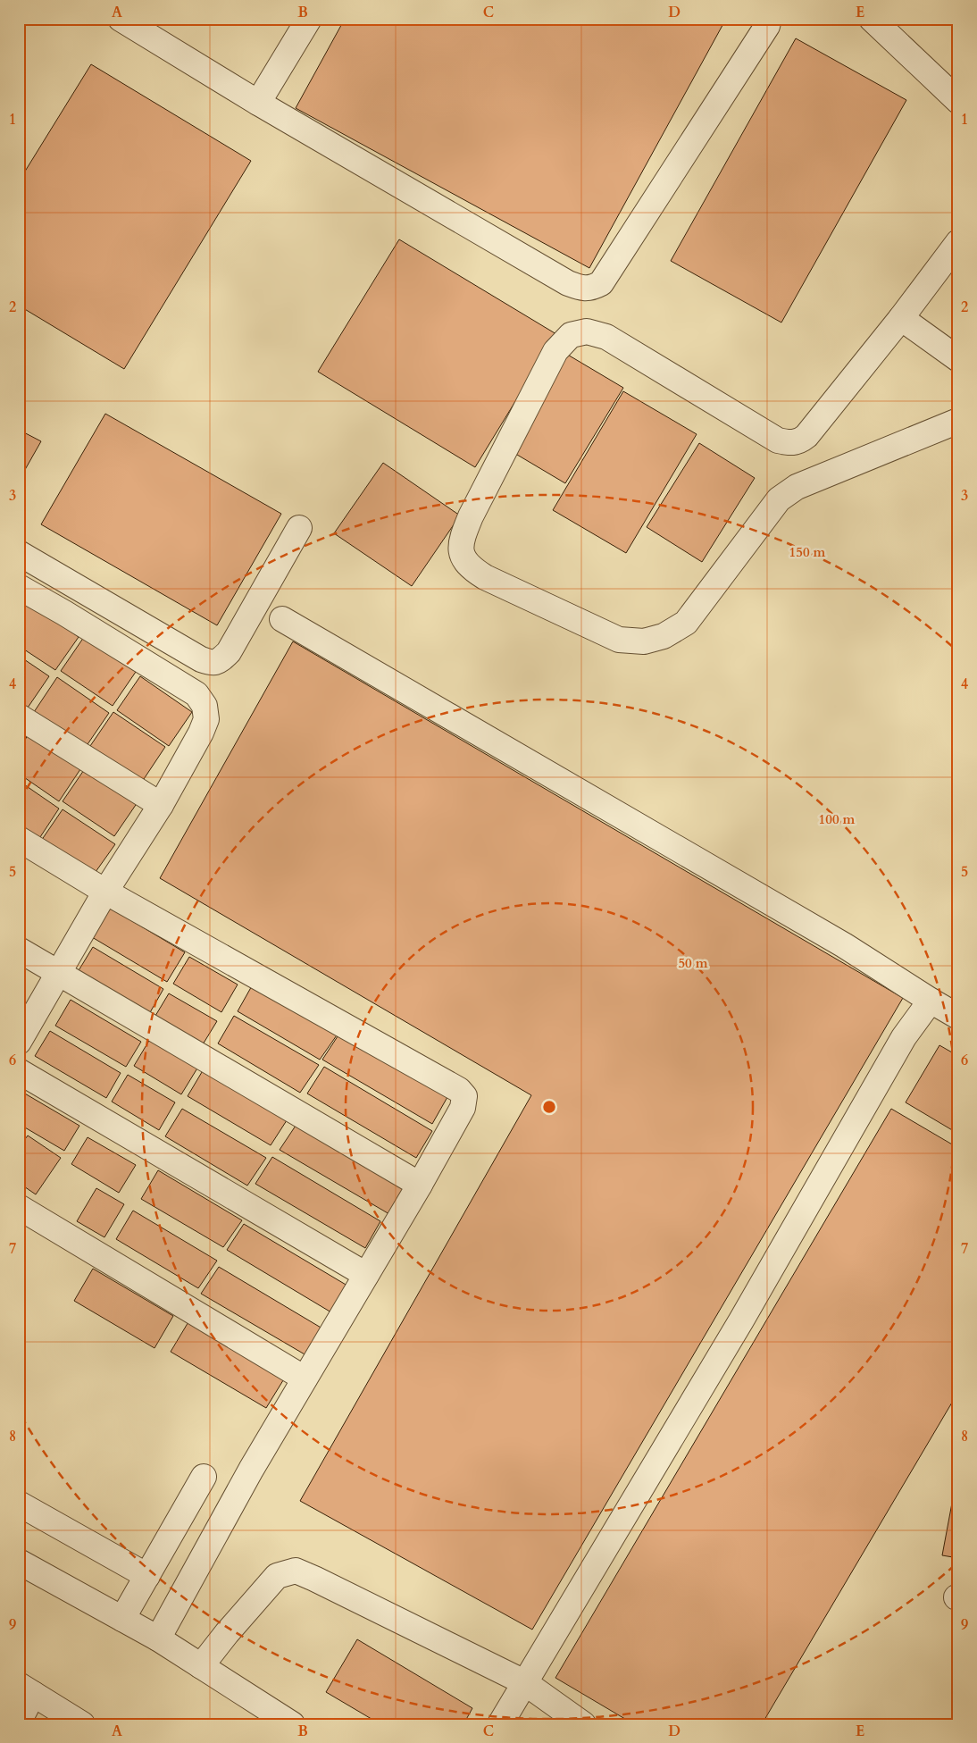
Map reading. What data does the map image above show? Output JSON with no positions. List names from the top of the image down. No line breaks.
{"grid":{"columns":["A","B","C","D","E"],"rows":["1","2","3","4","5","6","7","8","9"]},"rings":["150 m","100 m","50 m"]}
